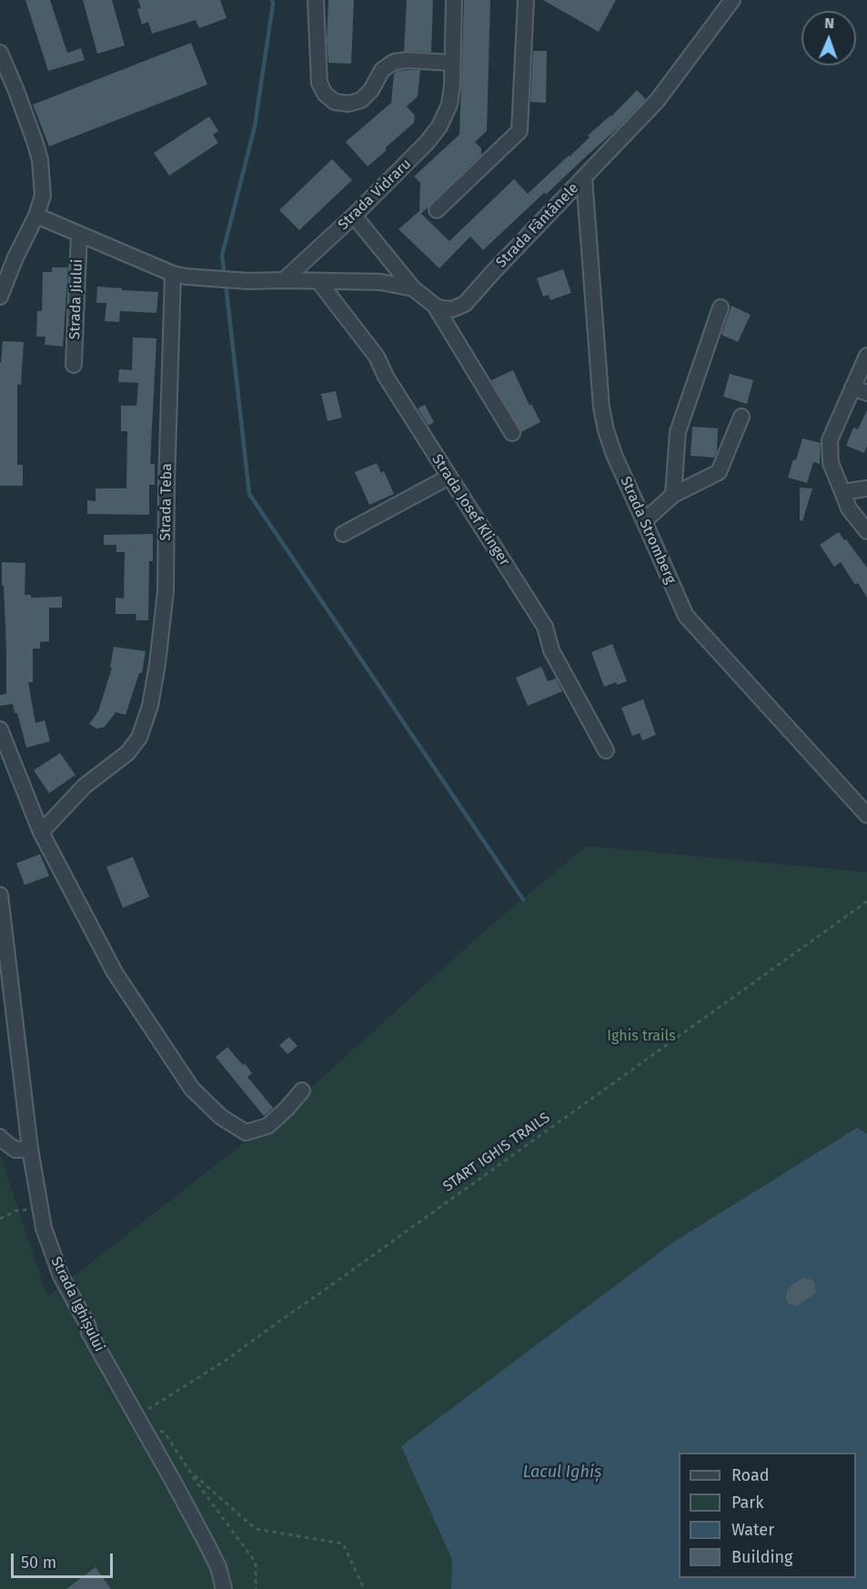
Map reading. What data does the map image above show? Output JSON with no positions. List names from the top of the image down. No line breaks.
{"streets":{"street":["Strada Vidraru","Strada Fântânele","Strada Jiului","Strada Teba","Strada Josef Klinger","Strada Stromberg","Strada Ighișului"],"path":["START IGHIS TRAILS"]},"crossings":[["Strada Fântânele","Strada Stromberg"],["START IGHIS TRAILS","Strada Ighișului"]],"water":["Lacul Ighiș"],"parks":["Ighis trails"],"legend":["Road","Park","Water","Building"],"scale_bar":"50 m","north":"top"}
